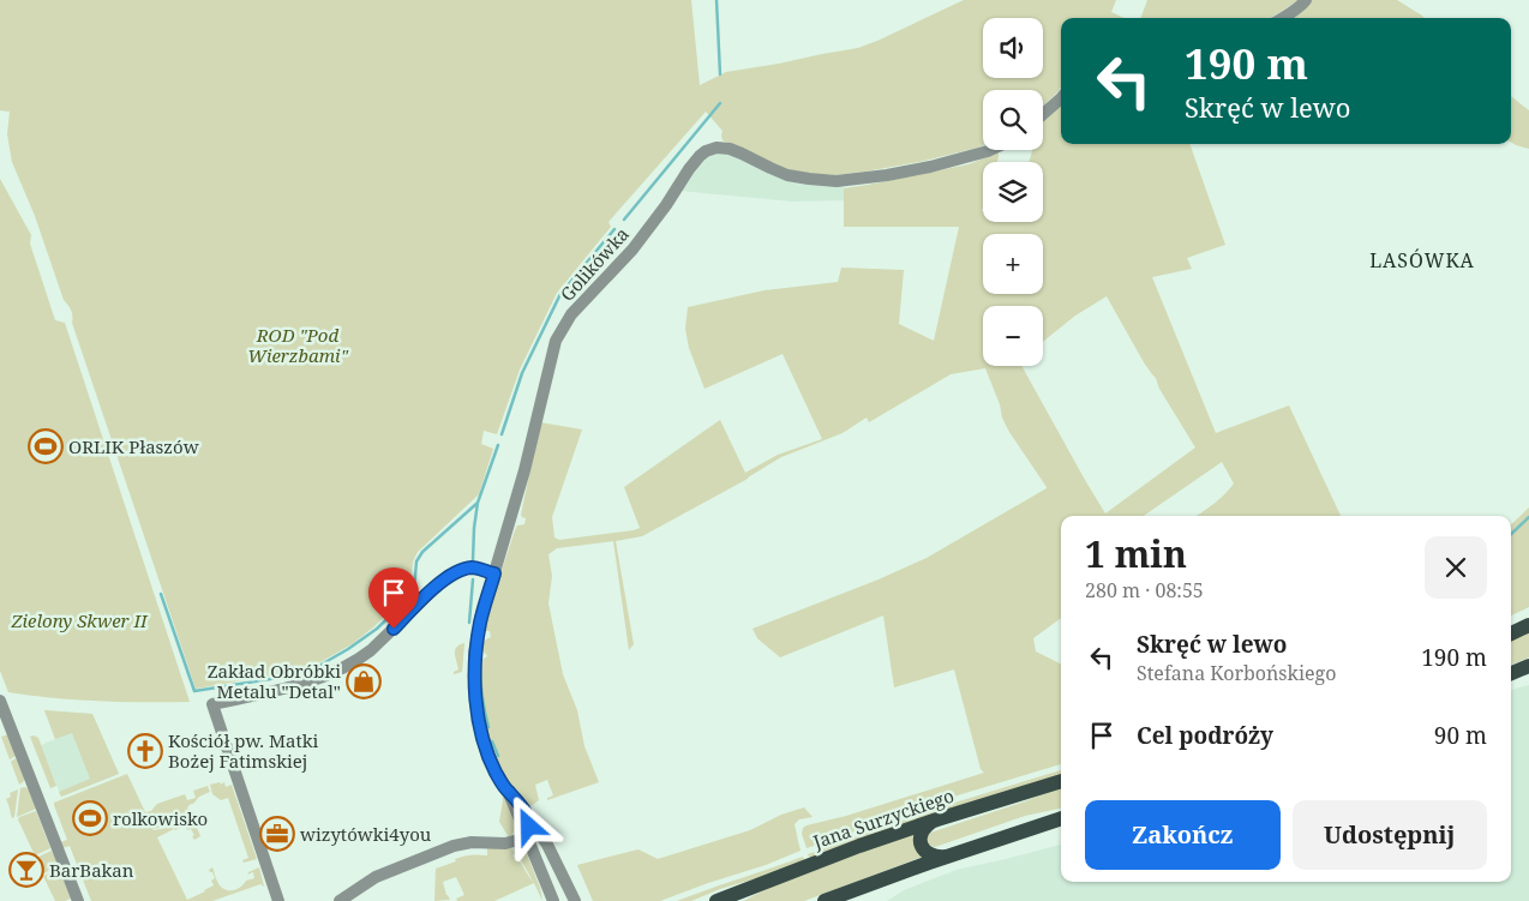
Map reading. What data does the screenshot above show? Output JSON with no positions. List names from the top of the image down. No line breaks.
{"streets":{"main road":["Jana Surzyckiego"],"street":["Golikówka"]},"districts":["LASÓWKA"],"parks":["ROD \"Pod Wierzbami\"","Zielony Skwer II"],"places":{"sports":["ORLIK Płaszów","rolkowisko"],"shop":["Zakład Obróbki Metalu \"Detal\""],"church":["Kościół pw. Matki Bożej Fatimskiej"],"office":["wizytówki4you"],"bar":["BarBakan"]},"page":{"map_buttons":["+","−"],"turn":["190 m","Skręć w lewo"],"heading":["1 min","280 m · 08:55"],"list":[{"name":"Skręć w lewo","note":"Stefana Korbońskiego","value":"190 m"},{"name":"Cel podróży","value":"90 m"}],"buttons":["Zakończ","Udostępnij"]}}
